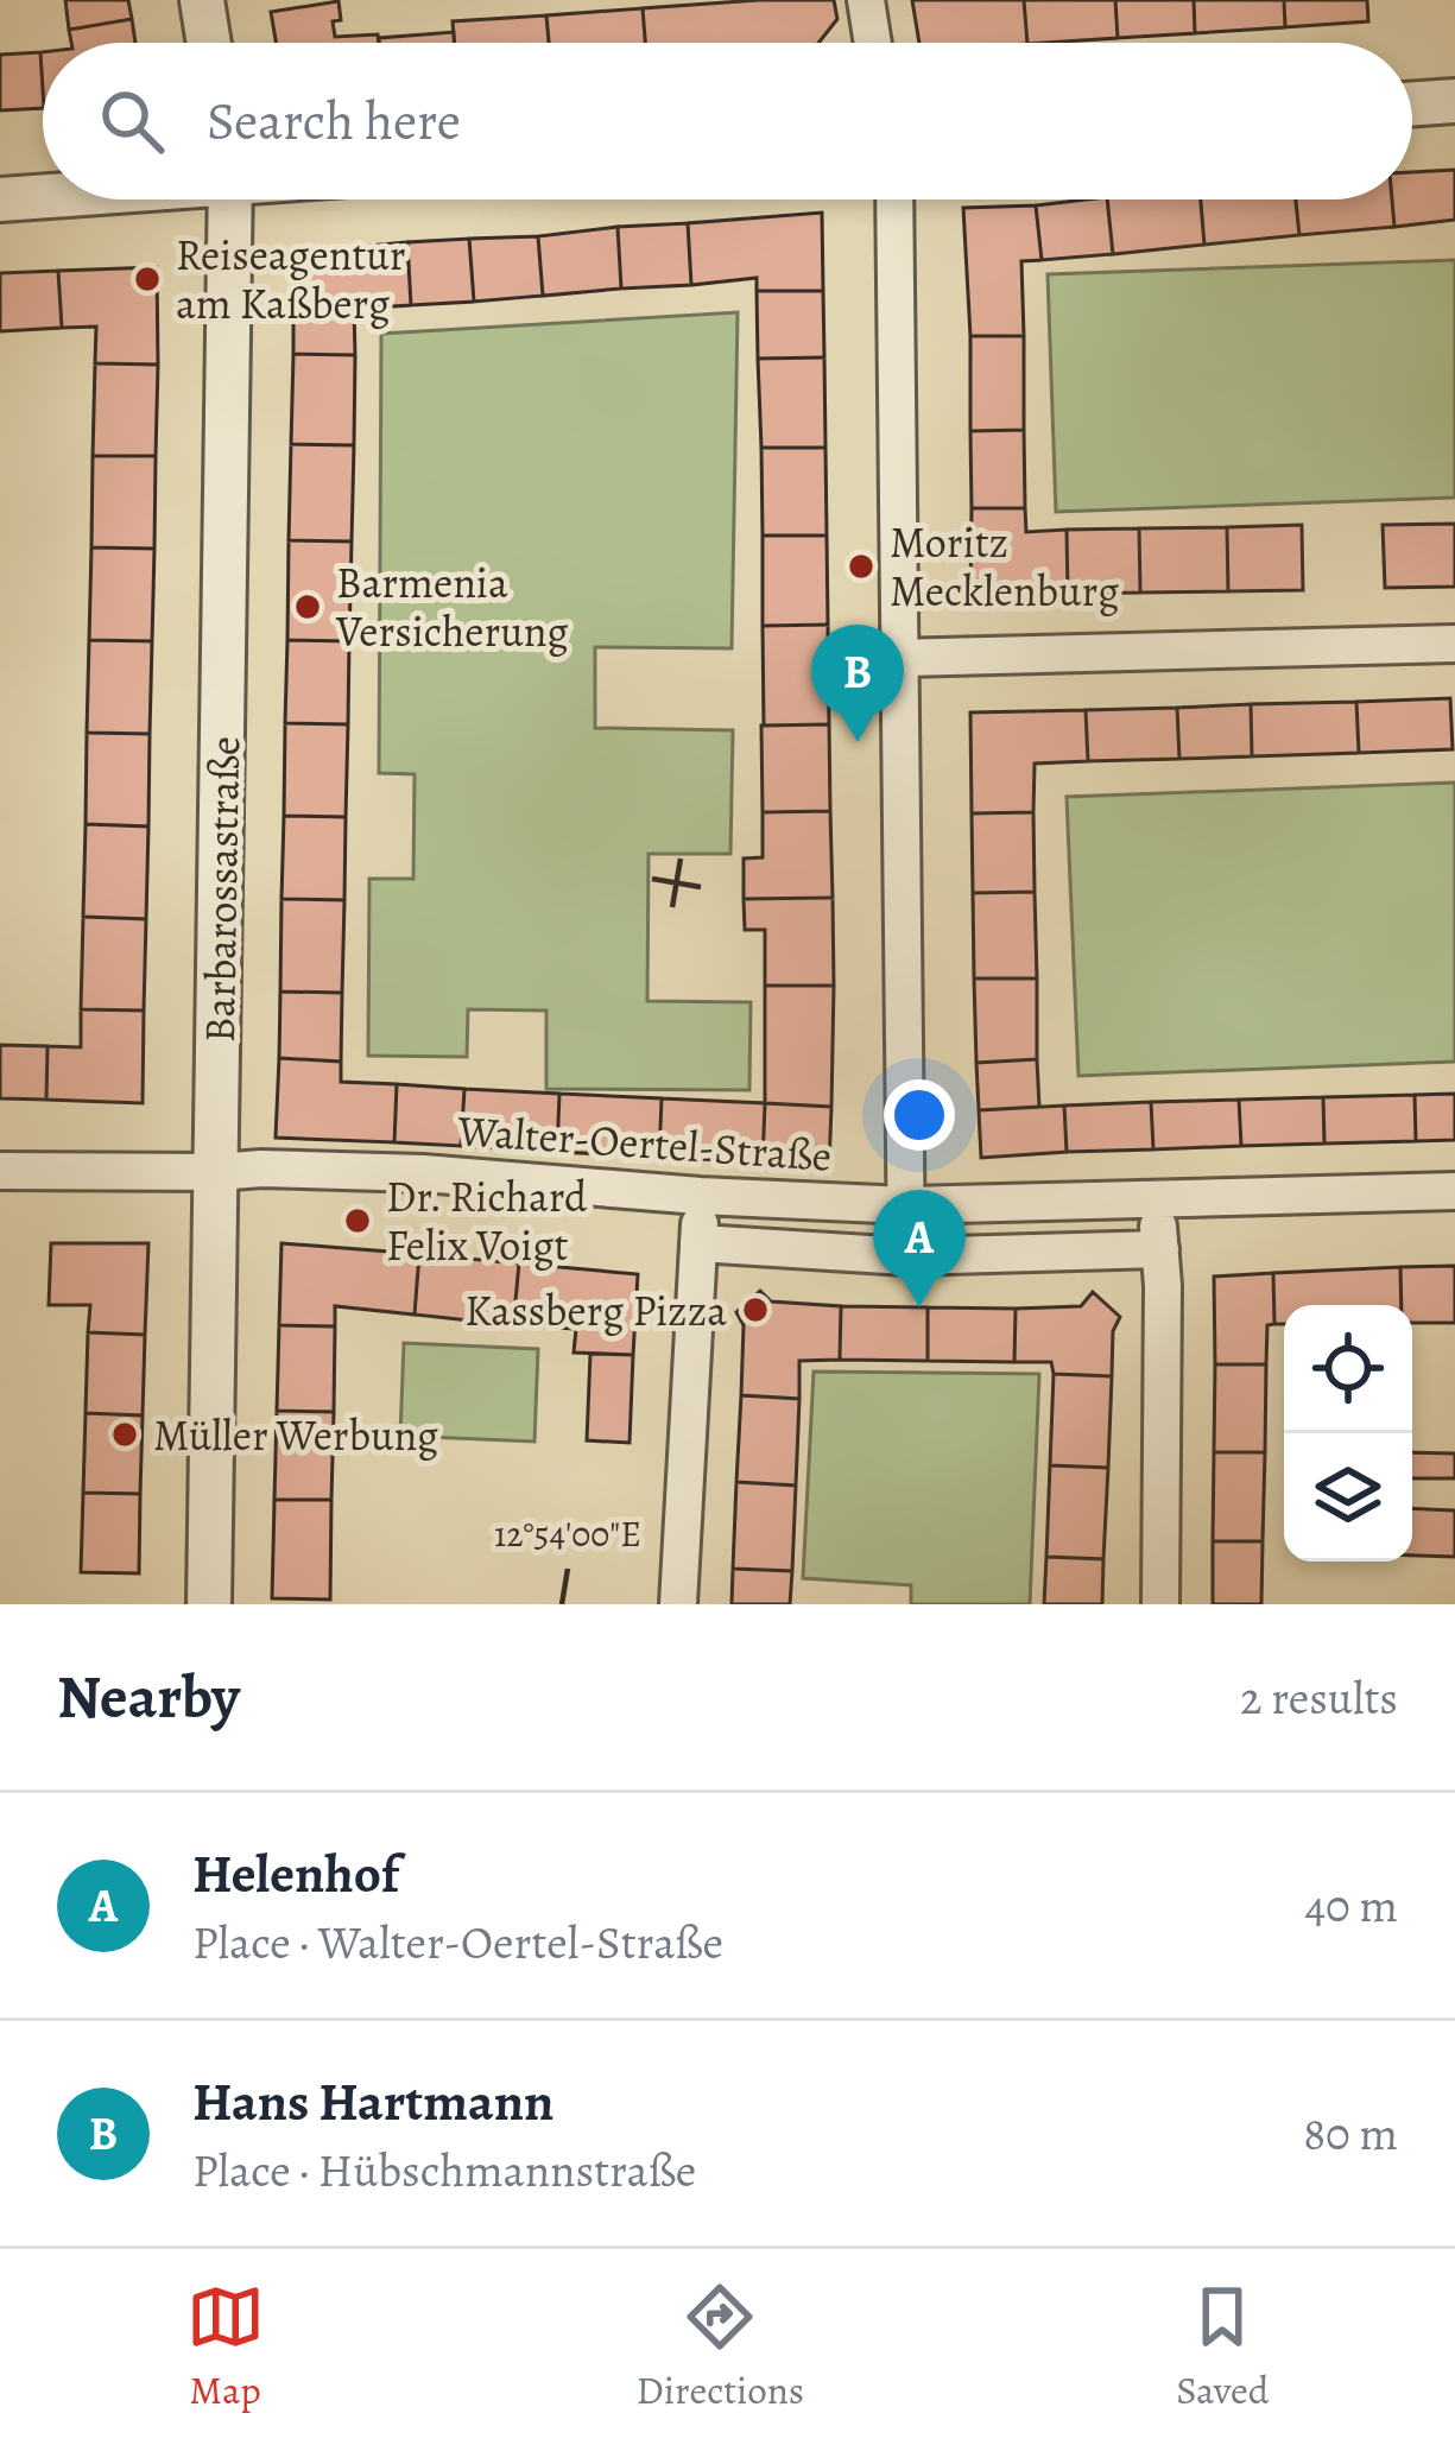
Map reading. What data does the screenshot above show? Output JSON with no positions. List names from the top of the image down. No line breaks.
{"streets":{"street":["Barbarossastraße","Walter-Oertel-Straße"]},"crossings":[["Barbarossastraße","Walter-Oertel-Straße"]],"places":["Reiseagentur am Kaßberg","Moritz Mecklenburg","Barmenia Versicherung","Dr. Richard Felix Voigt","Kassberg Pizza","Müller Werbung"],"page":{"search":"Search here","pins":["B","A"],"heading":["Nearby","2 results"],"list":[{"mark":"A","name":"Helenhof","note":"Place · Walter-Oertel-Straße","value":"40 m"},{"mark":"B","name":"Hans Hartmann","note":"Place · Hübschmannstraße","value":"80 m"}],"nav":["Map","Directions","Saved"]},"coordinates":["12°54'00\"E"]}
